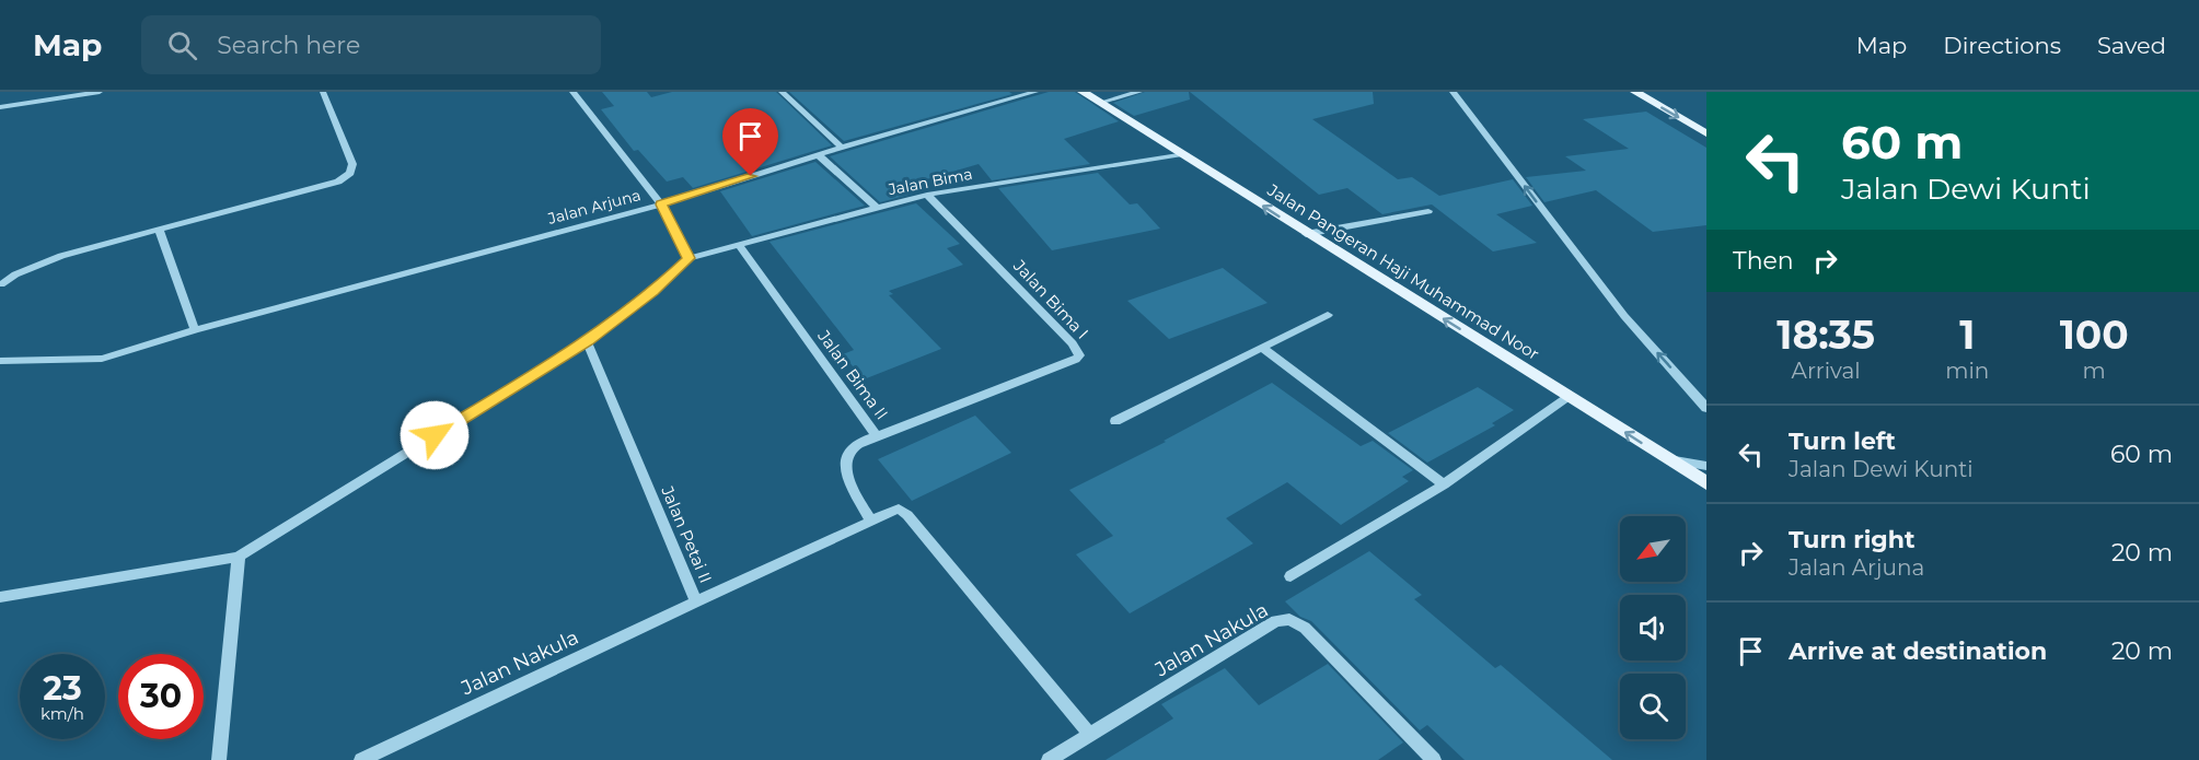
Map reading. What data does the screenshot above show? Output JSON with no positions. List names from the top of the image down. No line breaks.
{"streets":{"main road":["Jalan Pangeran Haji Muhammad Noor"],"street":["Jalan Bima","Jalan Arjuna","Jalan Bima I","Jalan Bima II","Jalan Petai II","Jalan Nakula"]},"crossings":[["Jalan Bima","Jalan Pangeran Haji Muhammad Noor"],["Jalan Bima","Jalan Bima I"],["Jalan Bima","Jalan Bima II"],["Jalan Bima I","Jalan Bima II"],["Jalan Bima II","Jalan Petai II"],["Jalan Petai II","Jalan Nakula"]],"one_way":["Jalan Pangeran Haji Muhammad Noor"],"north":"bottom left","page":{"header":"Map","search":"Search here","nav":["Map","Directions","Saved"],"turn":["60 m","Jalan Dewi Kunti"],"then":"Then","eta":["18:35","Arrival","1","min","100","m"],"list":[{"name":"Turn left","note":"Jalan Dewi Kunti","value":"60 m"},{"name":"Turn right","note":"Jalan Arjuna","value":"20 m"},{"name":"Arrive at destination","value":"20 m"}],"speed":"23 km/h","limit":"30"}}
